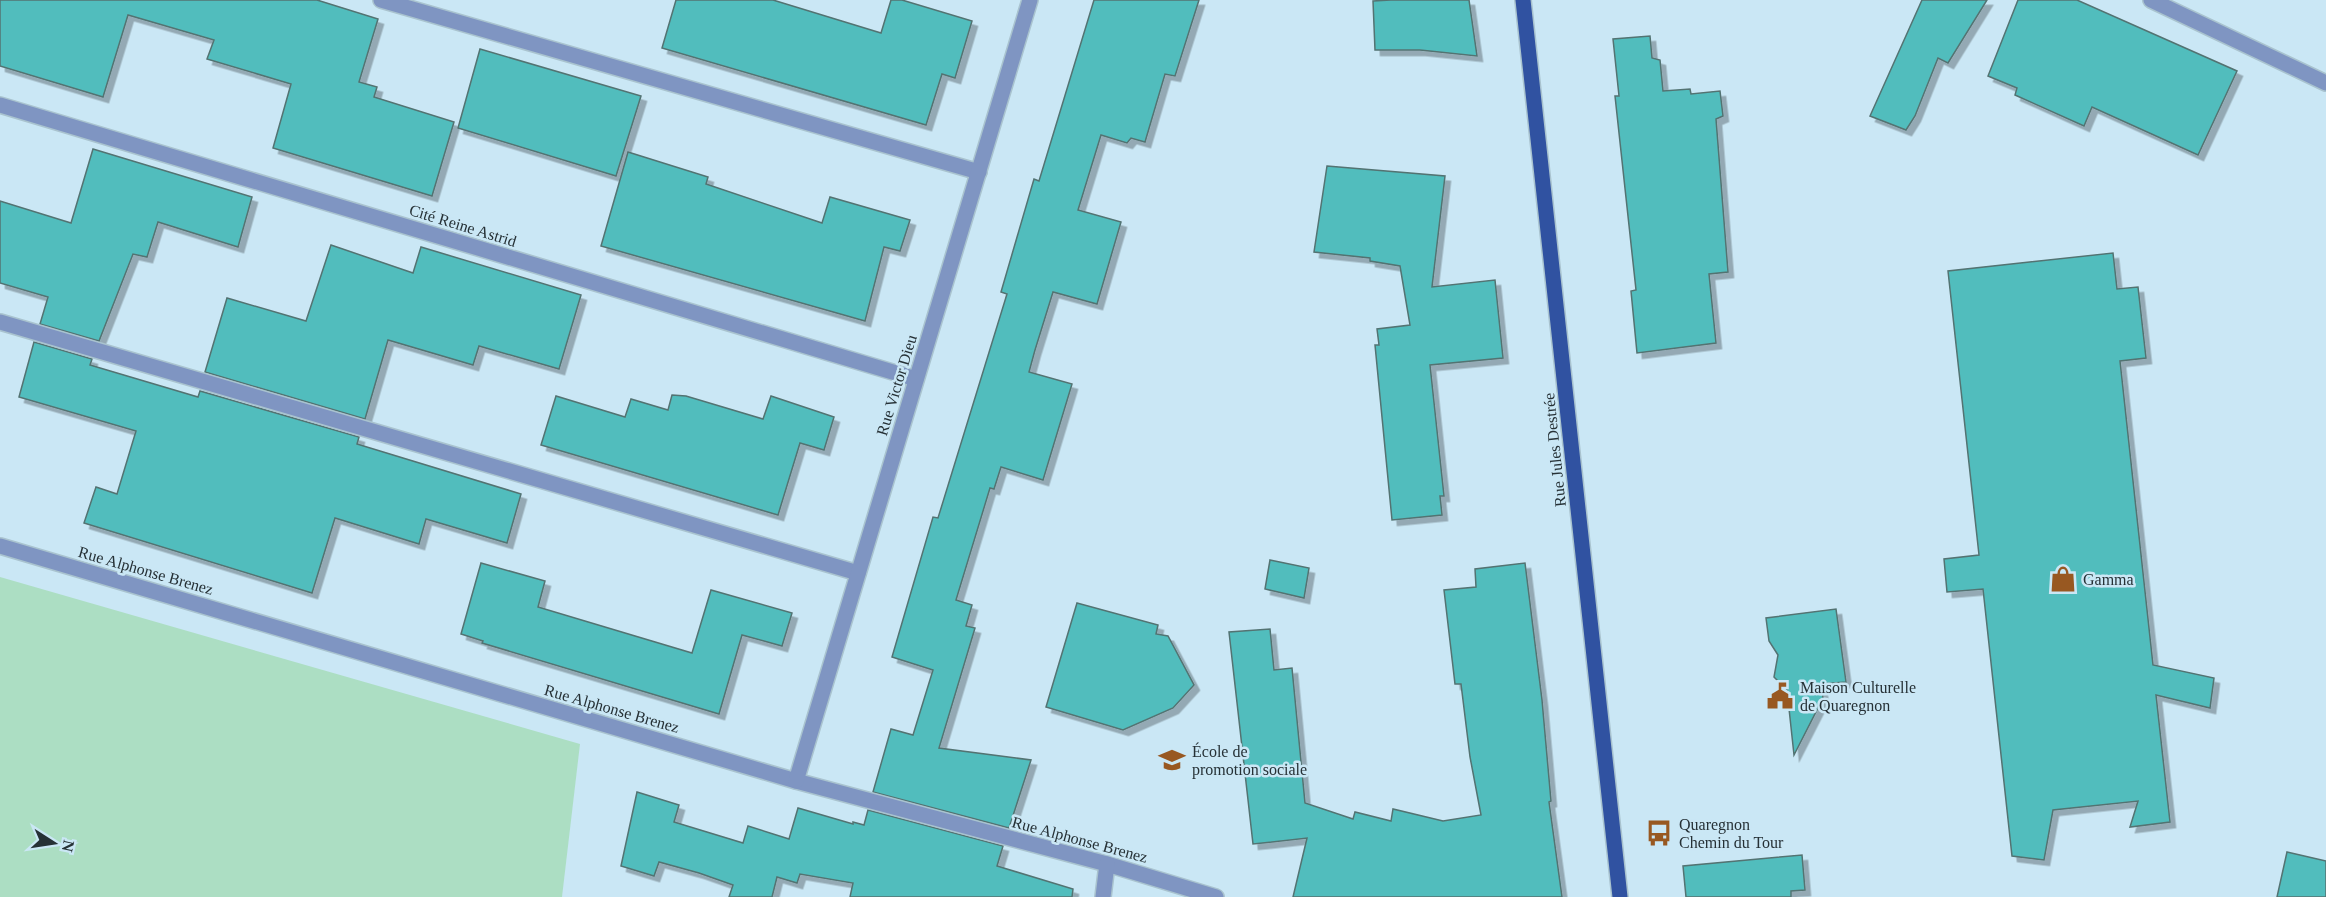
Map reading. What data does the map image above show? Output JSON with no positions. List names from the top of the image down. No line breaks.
{"streets":{"main road":["Rue Jules Destrée"],"street":["Cité Reine Astrid","Rue Victor Dieu","Rue Alphonse Brenez"]},"crossings":[["Cité Reine Astrid","Rue Victor Dieu"],["Rue Victor Dieu","Rue Alphonse Brenez"]],"places":{"shop":["Gamma"],"public building":["Maison Culturelle de Quaregnon"],"school or university":["École de promotion sociale"],"bus stop":["Quaregnon Chemin du Tour"]},"north":"right"}
